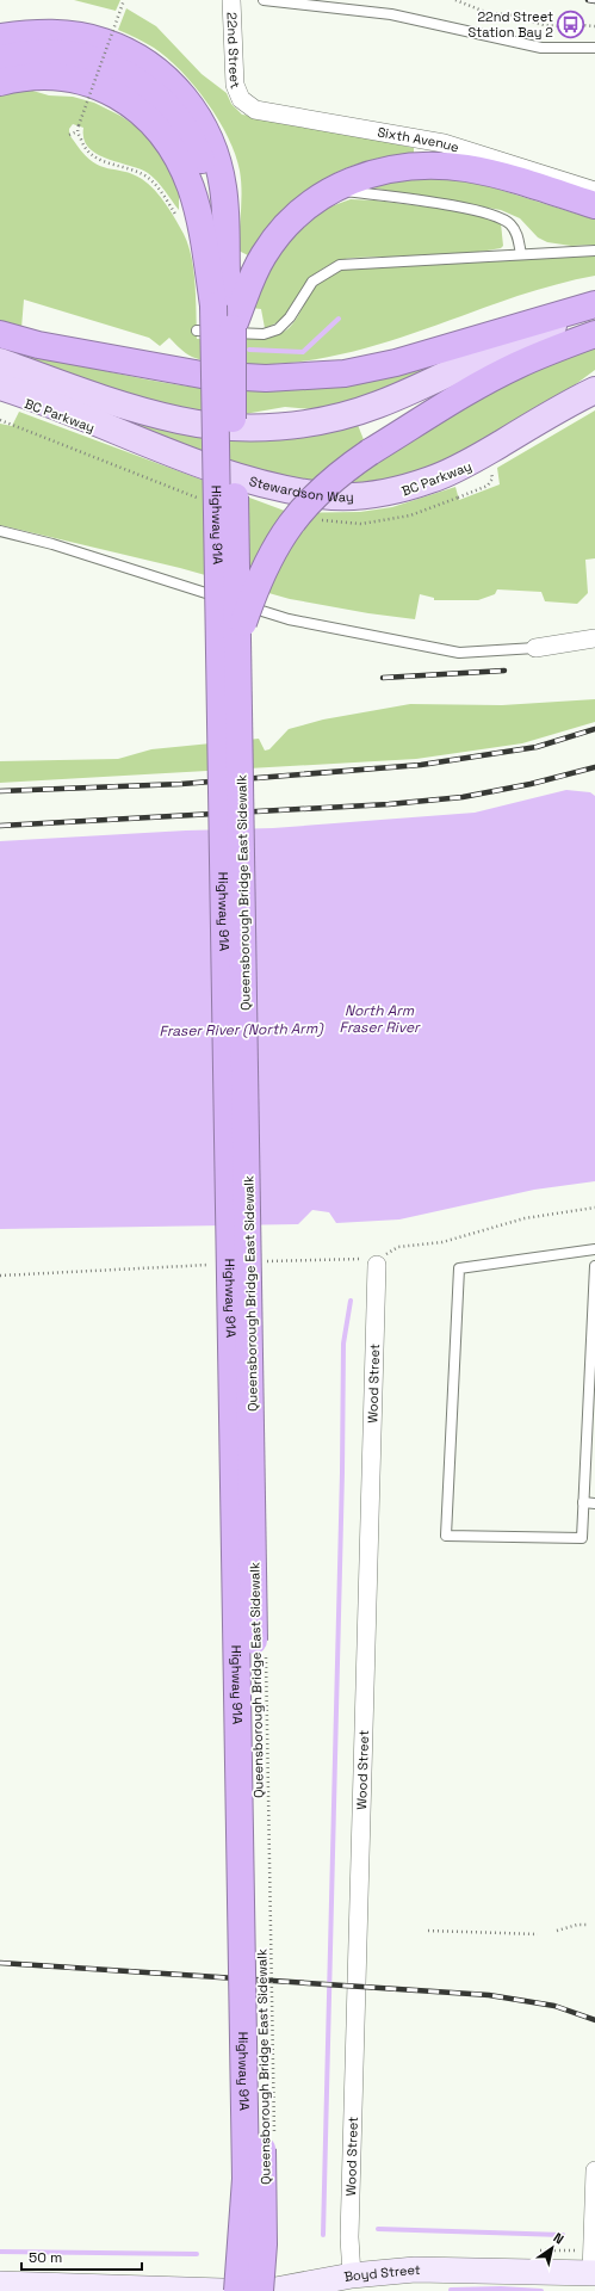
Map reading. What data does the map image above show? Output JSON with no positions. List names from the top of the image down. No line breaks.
{"streets":{"highway":["Highway 91A"],"main road":["Stewardson Way","Boyd Street"],"street":["22nd Street","Sixth Avenue","Wood Street"],"path":["BC Parkway","Queensborough Bridge East Sidewalk"]},"crossings":[["22nd Street","Sixth Avenue"],["Wood Street","Boyd Street"]],"water":["North Arm Fraser River","Fraser River (North Arm)"],"places":{"bus stop":["22nd Street Station Bay 2"]},"scale_bar":"50 m","north":"top right"}
